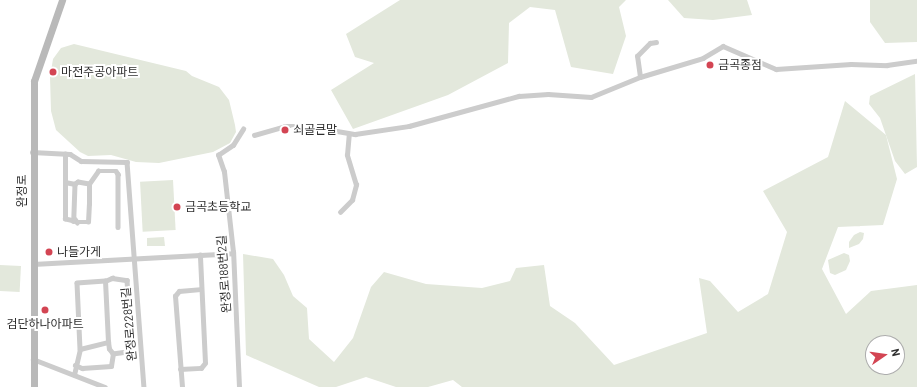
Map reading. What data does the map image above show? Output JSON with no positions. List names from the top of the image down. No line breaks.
{"streets":{"main road":["완정로"],"street":["완정로188번2길","완정로228번길"]},"places":["금곡종점","마전주공아파트","쇠골큰말","금곡초등학교","나들가게","검단하나아파트"],"north":"right"}
